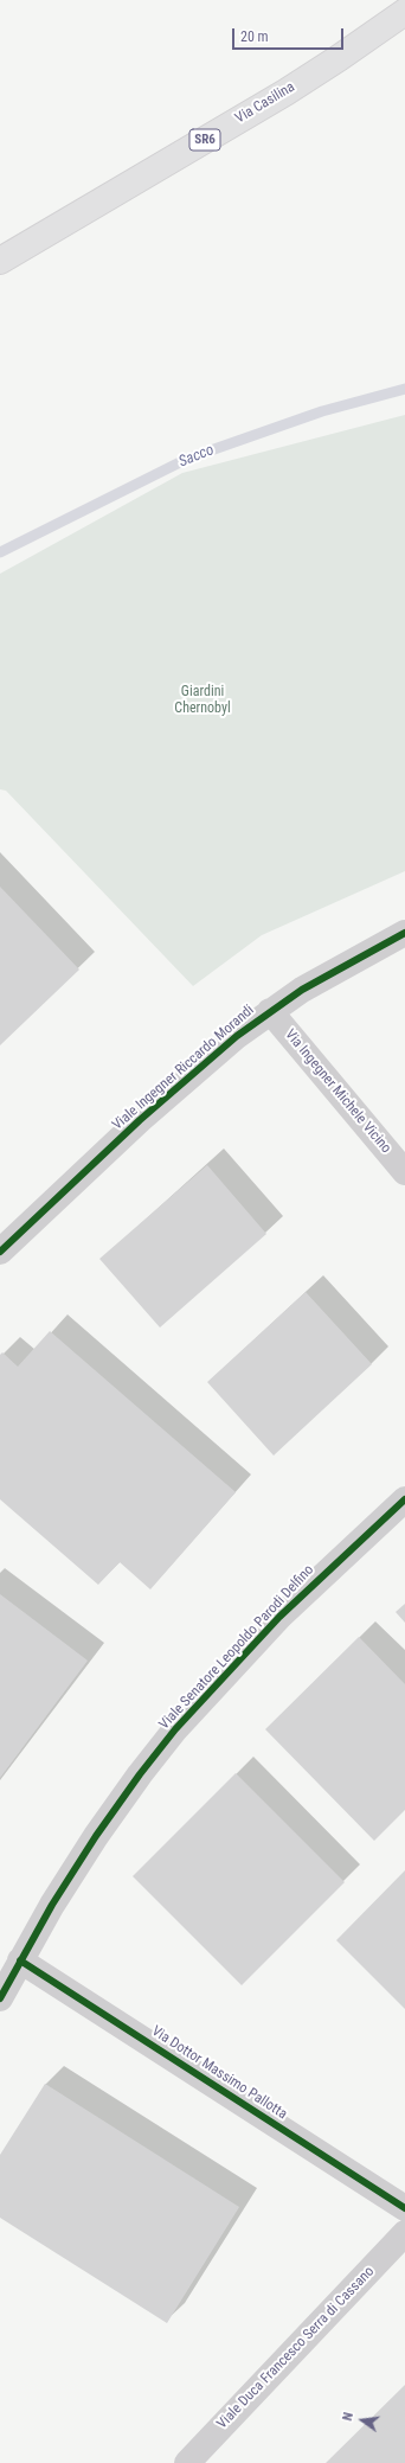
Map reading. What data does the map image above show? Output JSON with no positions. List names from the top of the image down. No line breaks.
{"streets":{"main road":["Via Casilina","SR6"],"street":["Viale Ingegner Riccardo Morandi","Via Ingegner Michele Vicino","Viale Senatore Leopoldo Parodi Delfino","Via Dottor Massimo Pallotta","Viale Duca Francesco Serra di Cassano"]},"crossings":[["Viale Ingegner Riccardo Morandi","Via Ingegner Michele Vicino"],["Viale Senatore Leopoldo Parodi Delfino","Via Dottor Massimo Pallotta"]],"water":["Sacco"],"parks":["Giardini Chernobyl"],"scale_bar":"20 m","north":"left"}
